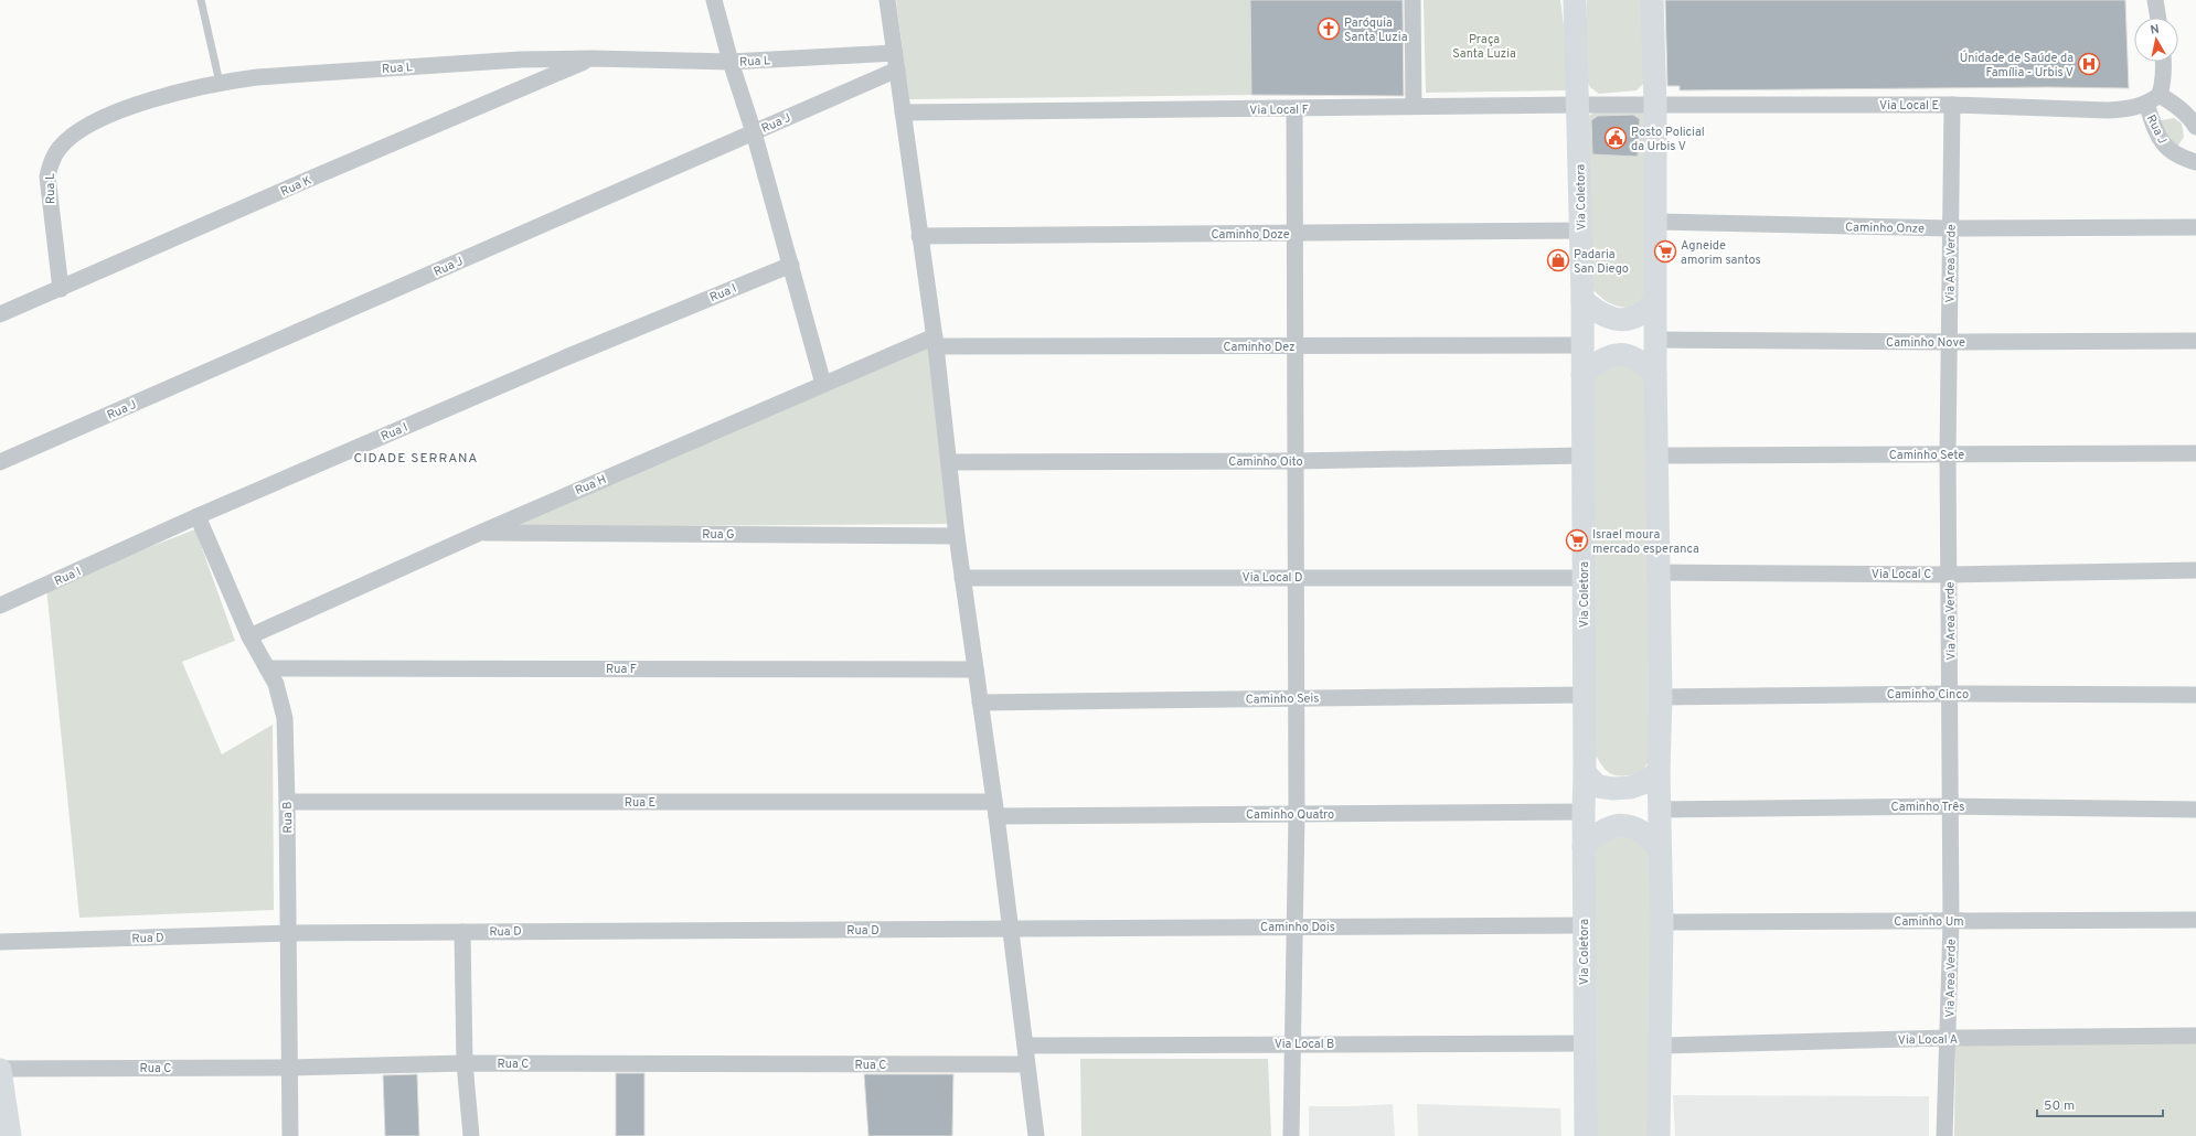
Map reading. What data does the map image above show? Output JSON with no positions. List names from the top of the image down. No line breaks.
{"streets":{"street":["Rua L","Via Local E","Via Local F","Rua J","Rua K","Via Coletora","Caminho Onze","Caminho Doze","Via Area Verde","Rua I","Caminho Nove","Caminho Dez","Caminho Sete","Caminho Oito","Rua H","Rua G","Via Local C","Via Local D","Rua F","Caminho Cinco","Caminho Seis","Rua E","Caminho Três","Caminho Quatro","Rua B","Caminho Um","Caminho Dois","Rua D","Via Local A","Via Local B","Rua C"]},"crossings":[["Rua L","Rua K"],["Via Local E","Via Local F"],["Via Local E","Rua J"],["Via Local E","Via Area Verde"],["Via Local F","Via Coletora"],["Via Coletora","Caminho Doze"],["Via Coletora","Caminho Dez"],["Via Coletora","Caminho Oito"],["Via Coletora","Via Local D"],["Via Coletora","Caminho Seis"],["Via Coletora","Caminho Quatro"],["Via Coletora","Caminho Dois"],["Via Coletora","Via Local B"],["Caminho Onze","Via Area Verde"],["Via Area Verde","Caminho Nove"],["Via Area Verde","Caminho Sete"],["Via Area Verde","Via Local C"],["Via Area Verde","Caminho Cinco"],["Via Area Verde","Caminho Três"],["Via Area Verde","Caminho Um"],["Via Area Verde","Via Local A"],["Rua I","Rua B"],["Caminho Dez","Rua H"],["Rua H","Rua G"],["Rua H","Rua B"],["Rua F","Rua B"],["Rua E","Caminho Quatro"],["Rua E","Rua B"],["Rua B","Rua D"],["Rua B","Rua C"],["Caminho Dois","Rua D"]],"districts":["CIDADE SERRANA"],"parks":["Praça Santa Luzia"],"places":{"church":["Paróquia Santa Luzia"],"hospital":["Únidade de Saúde da Família - Urbis V"],"public building":["Posto Policial da Urbis V"],"supermarket":["Agneide amorim santos","Israel moura mercado esperanca"],"shop":["Padaria San Diego"]},"scale_bar":"50 m","north":"top"}
